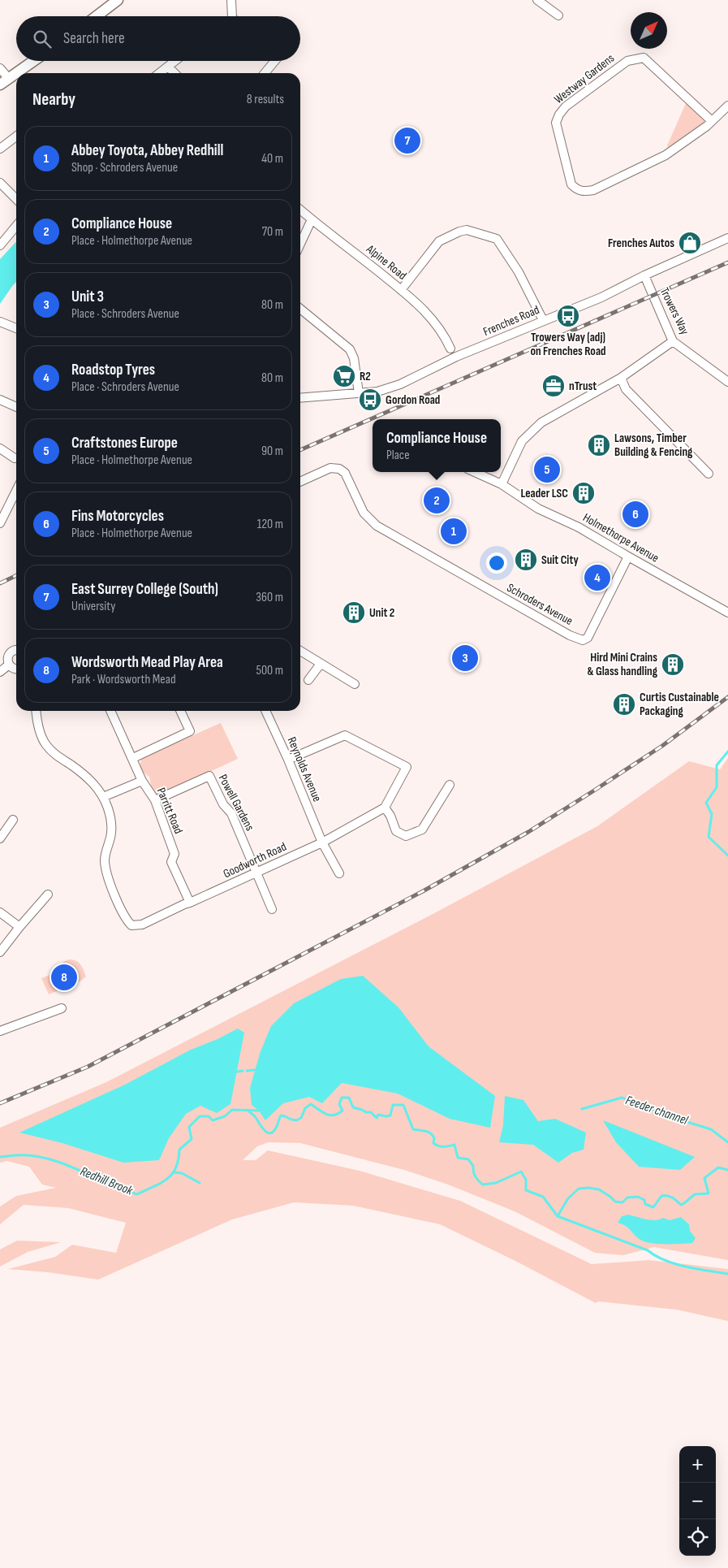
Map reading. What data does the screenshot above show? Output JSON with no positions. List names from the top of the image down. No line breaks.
{"streets":{"street":["Westway Gardens","Alpine Road","Trowers Way","Frenches Road","Holmethorpe Avenue","Schroders Avenue","Reynolds Avenue","Powell Gardens","Parritt Road","Goodworth Road"]},"crossings":[["Trowers Way","Frenches Road"],["Holmethorpe Avenue","Schroders Avenue"],["Reynolds Avenue","Goodworth Road"],["Powell Gardens","Parritt Road"],["Powell Gardens","Goodworth Road"],["Parritt Road","Goodworth Road"]],"water":["Feeder channel","Redhill Brook"],"places":{"shop":["Frenches Autos"],"bus stop":["Trowers Way (adj) on Frenches Road","Gordon Road"],"supermarket":["R2"],"office":["nTrust"],"building":["Lawsons, Timber Building & Fencing","Leader LSC","Suit City","Unit 2","Hird Mini Crains & Glass handling","Curtis Custainable Packaging"]},"north":"top right","page":{"search":"Search here","heading":["Nearby","8 results"],"pins":["7","5","2","6","1","4","3","8"],"list":[{"mark":"1","name":"Abbey Toyota, Abbey Redhill","note":"Shop · Schroders Avenue","value":"40 m"},{"mark":"2","name":"Compliance House","note":"Place · Holmethorpe Avenue","value":"70 m"},{"mark":"3","name":"Unit 3","note":"Place · Schroders Avenue","value":"80 m"},{"mark":"4","name":"Roadstop Tyres","note":"Place · Schroders Avenue","value":"80 m"},{"mark":"5","name":"Craftstones Europe","note":"Place · Holmethorpe Avenue","value":"90 m"},{"mark":"6","name":"Fins Motorcycles","note":"Place · Holmethorpe Avenue","value":"120 m"},{"mark":"7","name":"East Surrey College (South)","note":"University","value":"360 m"},{"mark":"8","name":"Wordsworth Mead Play Area","note":"Park · Wordsworth Mead","value":"500 m"}],"popup":["Compliance House","Place"],"map_buttons":["+","−"]}}
